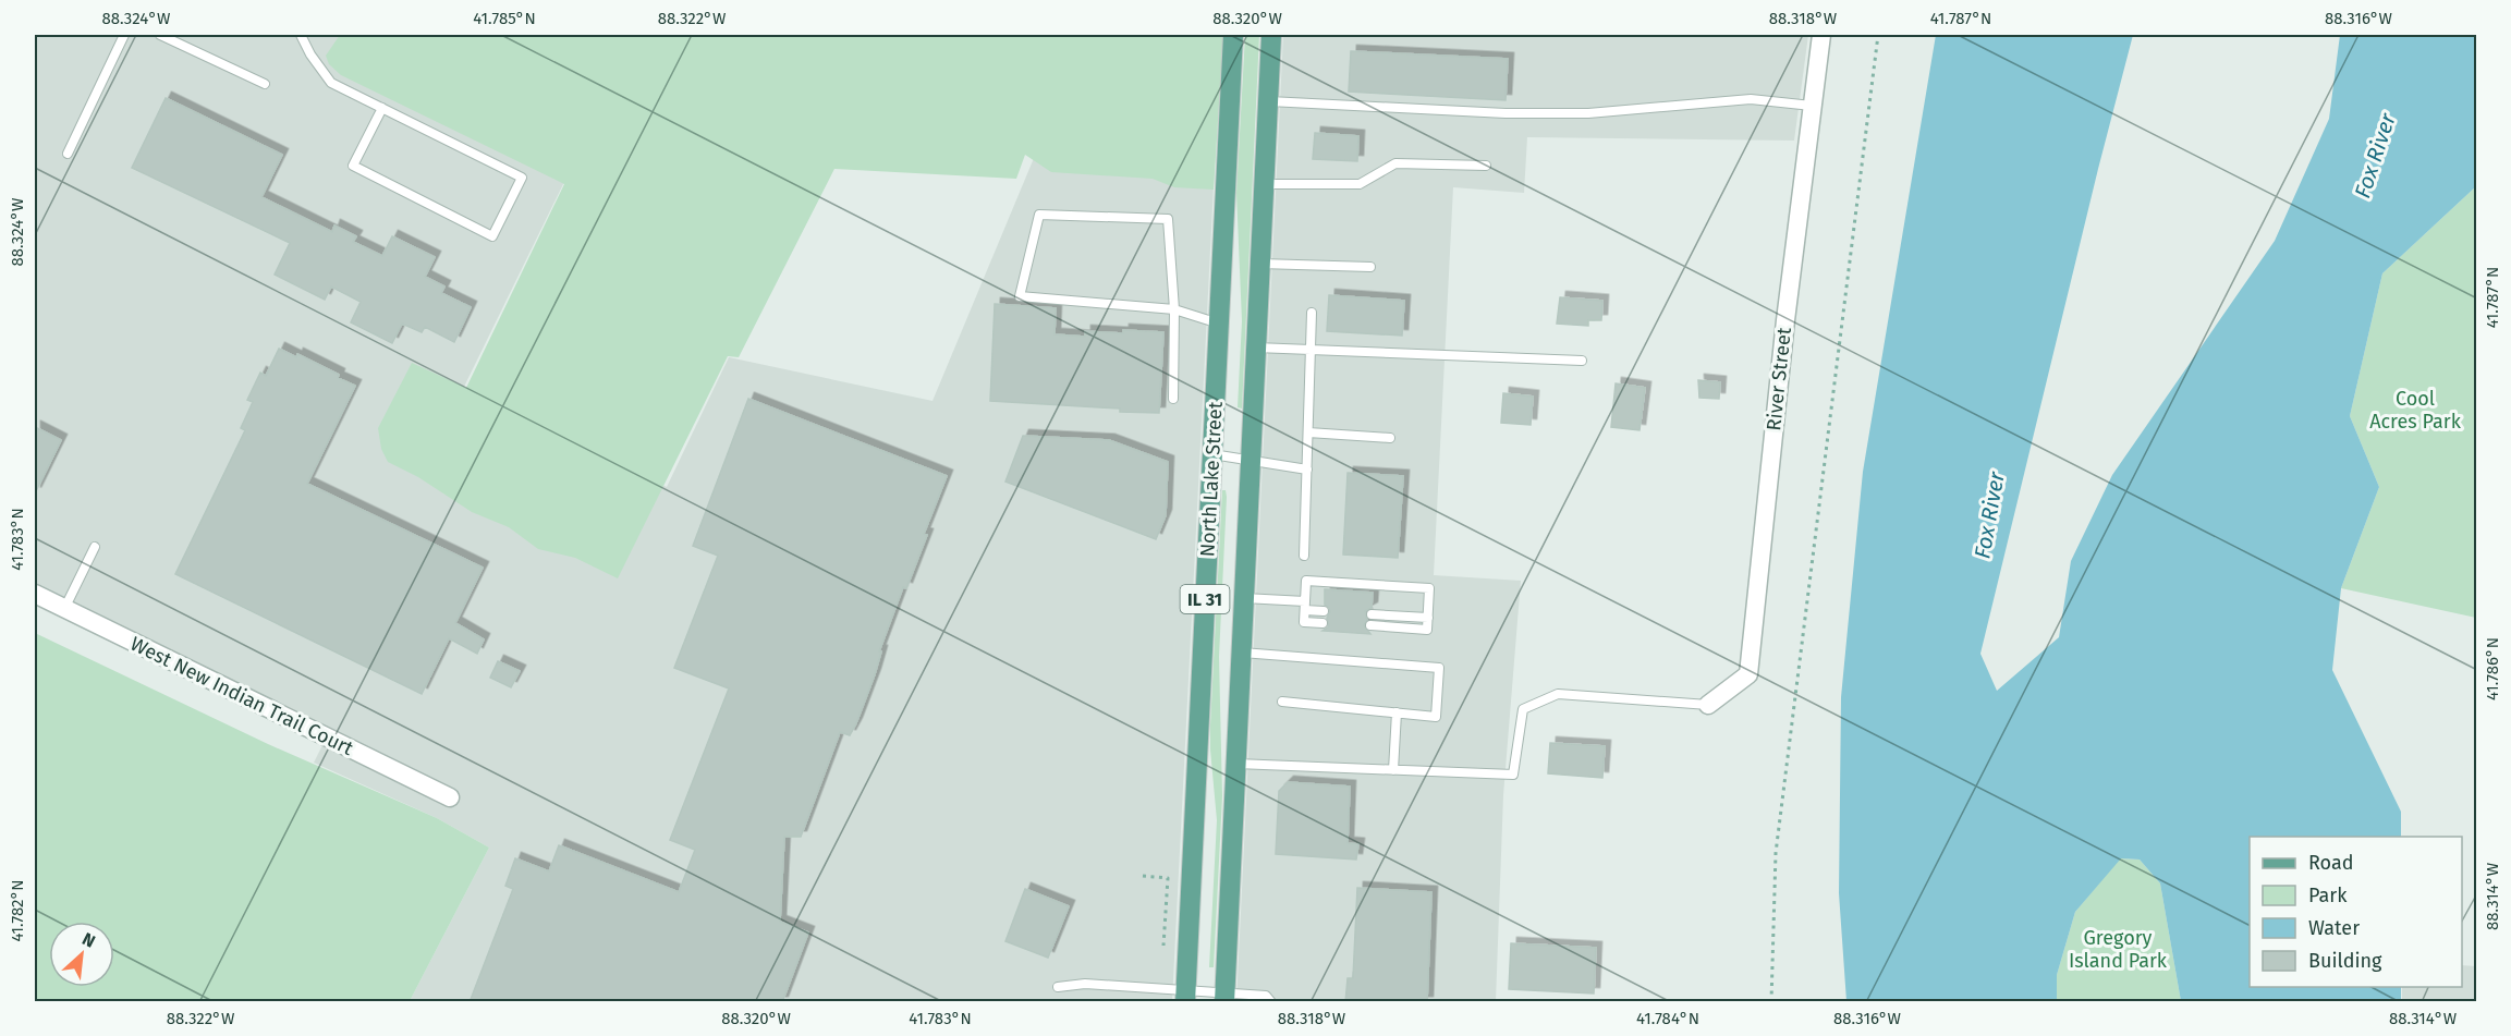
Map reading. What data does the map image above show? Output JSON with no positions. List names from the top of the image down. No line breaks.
{"streets":{"main road":["North Lake Street","IL 31"],"street":["River Street","West New Indian Trail Court"]},"water":["Fox River"],"parks":["Cool Acres Park","Gregory Island Park"],"legend":["Road","Park","Water","Building"],"north":"top right","coordinates":["88.324°W","41.785°N","88.322°W","88.320°W","88.318°W","41.787°N","88.316°W","41.783°N","41.786°N","88.314°W","41.782°N","41.784°N"]}
